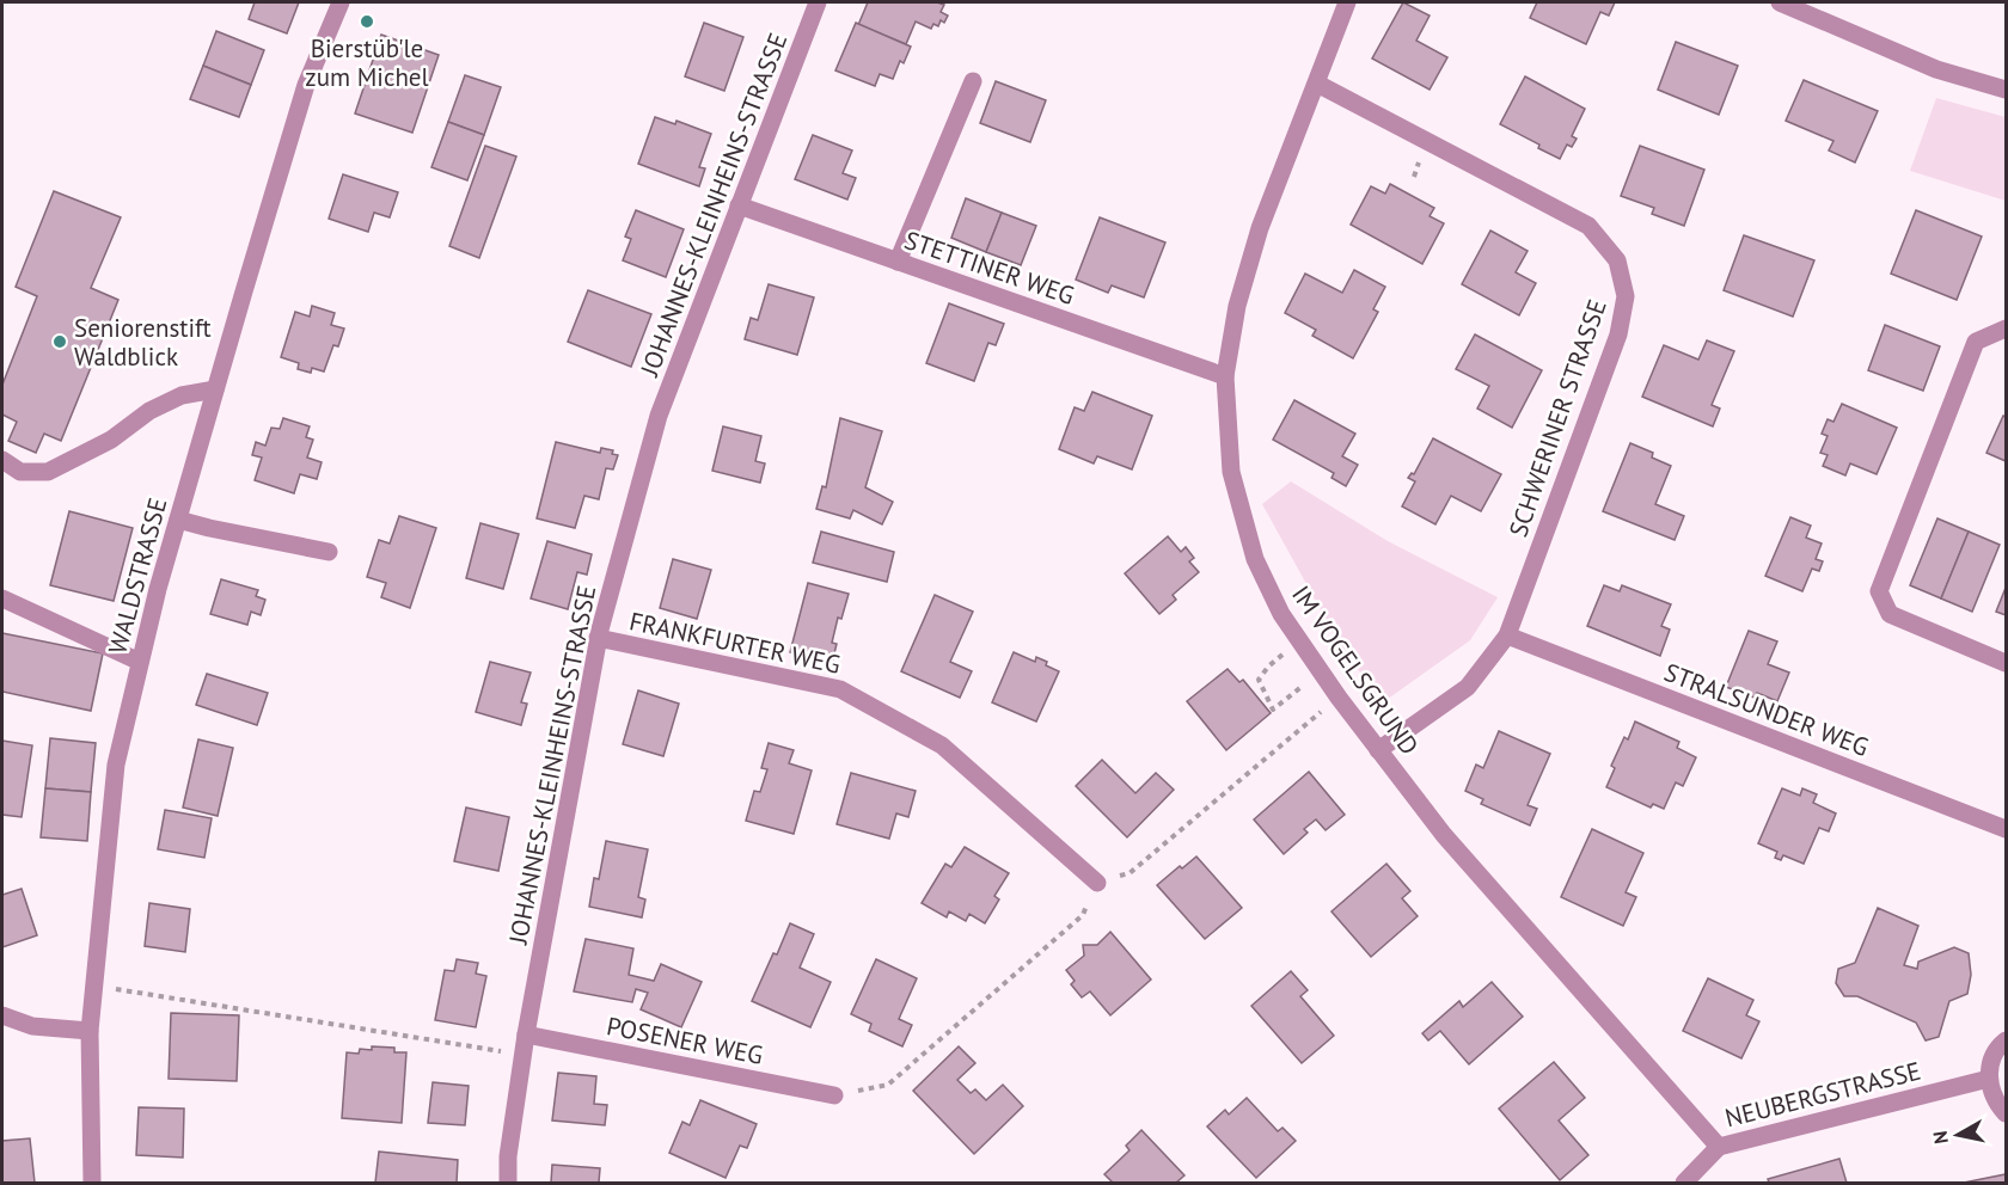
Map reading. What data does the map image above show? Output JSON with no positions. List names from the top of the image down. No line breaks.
{"streets":{"street":["JOHANNES-KLEINHEINS-STRASSE","STETTINER WEG","SCHWERINER STRASSE","WALDSTRASSE","FRANKFURTER WEG","IM VOGELSGRUND","STRALSUNDER WEG","POSENER WEG","NEUBERGSTRASSE"]},"crossings":[["JOHANNES-KLEINHEINS-STRASSE","STETTINER WEG"],["JOHANNES-KLEINHEINS-STRASSE","FRANKFURTER WEG"],["JOHANNES-KLEINHEINS-STRASSE","POSENER WEG"],["STETTINER WEG","IM VOGELSGRUND"],["SCHWERINER STRASSE","IM VOGELSGRUND"],["SCHWERINER STRASSE","STRALSUNDER WEG"],["IM VOGELSGRUND","NEUBERGSTRASSE"]],"places":["Bierstüb'le zum Michel","Seniorenstift Waldblick"],"north":"left"}
